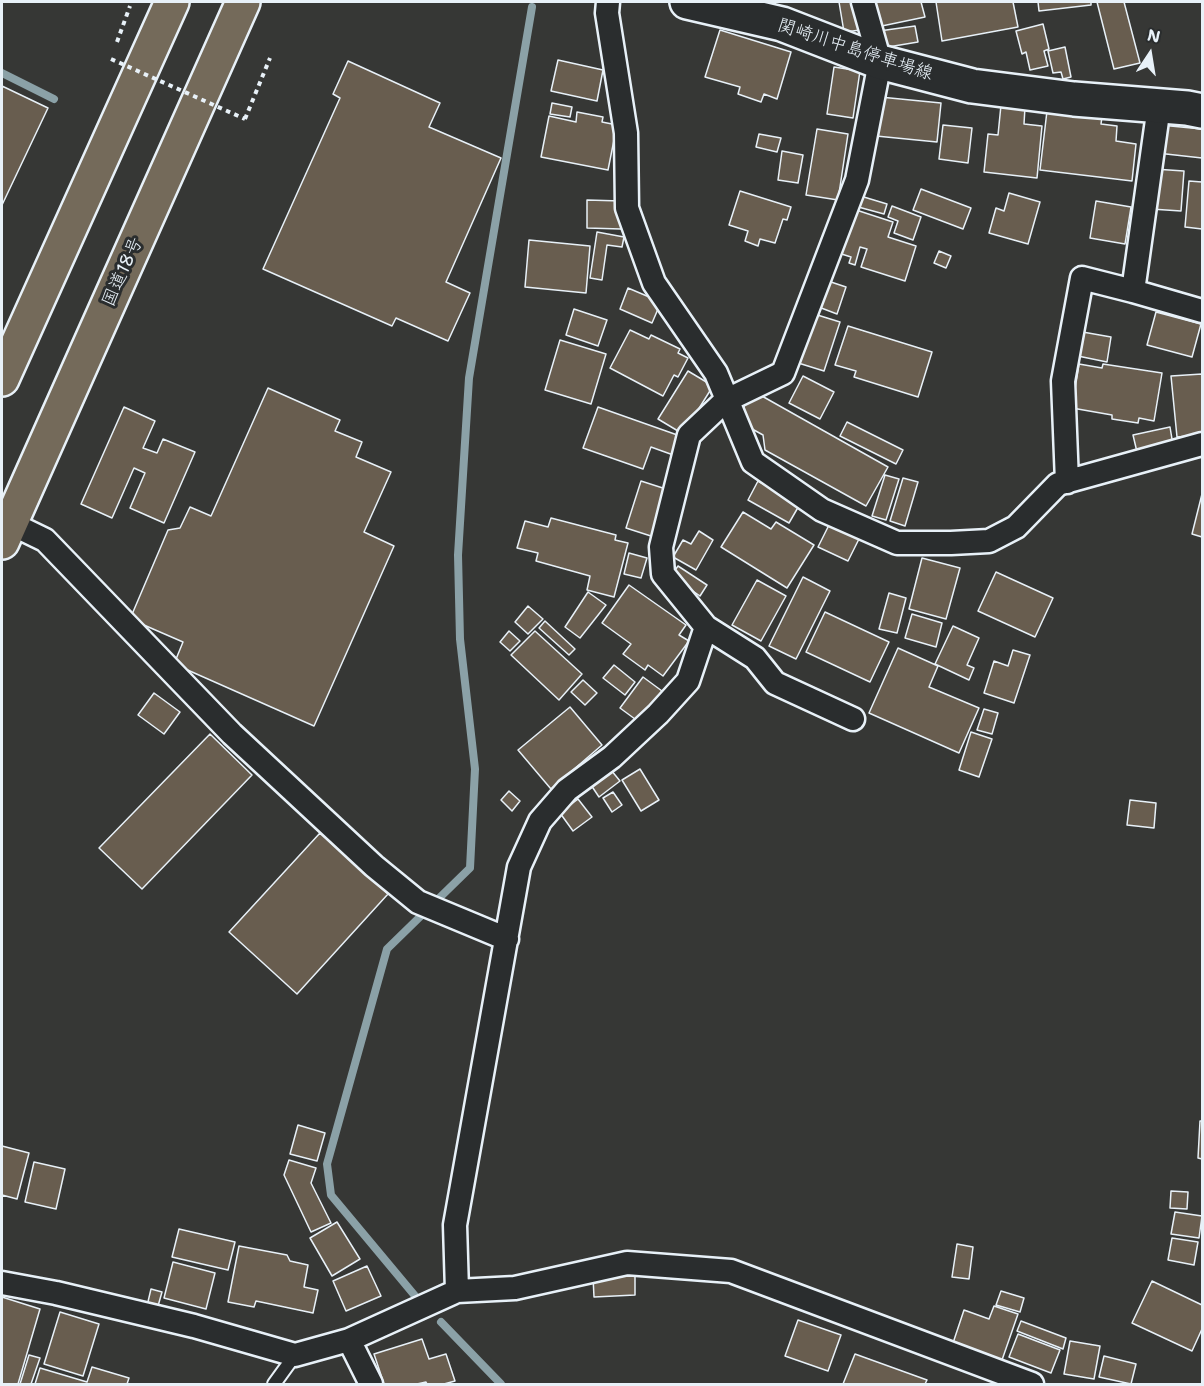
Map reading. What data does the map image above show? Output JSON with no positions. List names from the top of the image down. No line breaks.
{"streets":{"highway":["国道18号"],"main road":["関崎川中島停車場線"]},"north":"top"}
